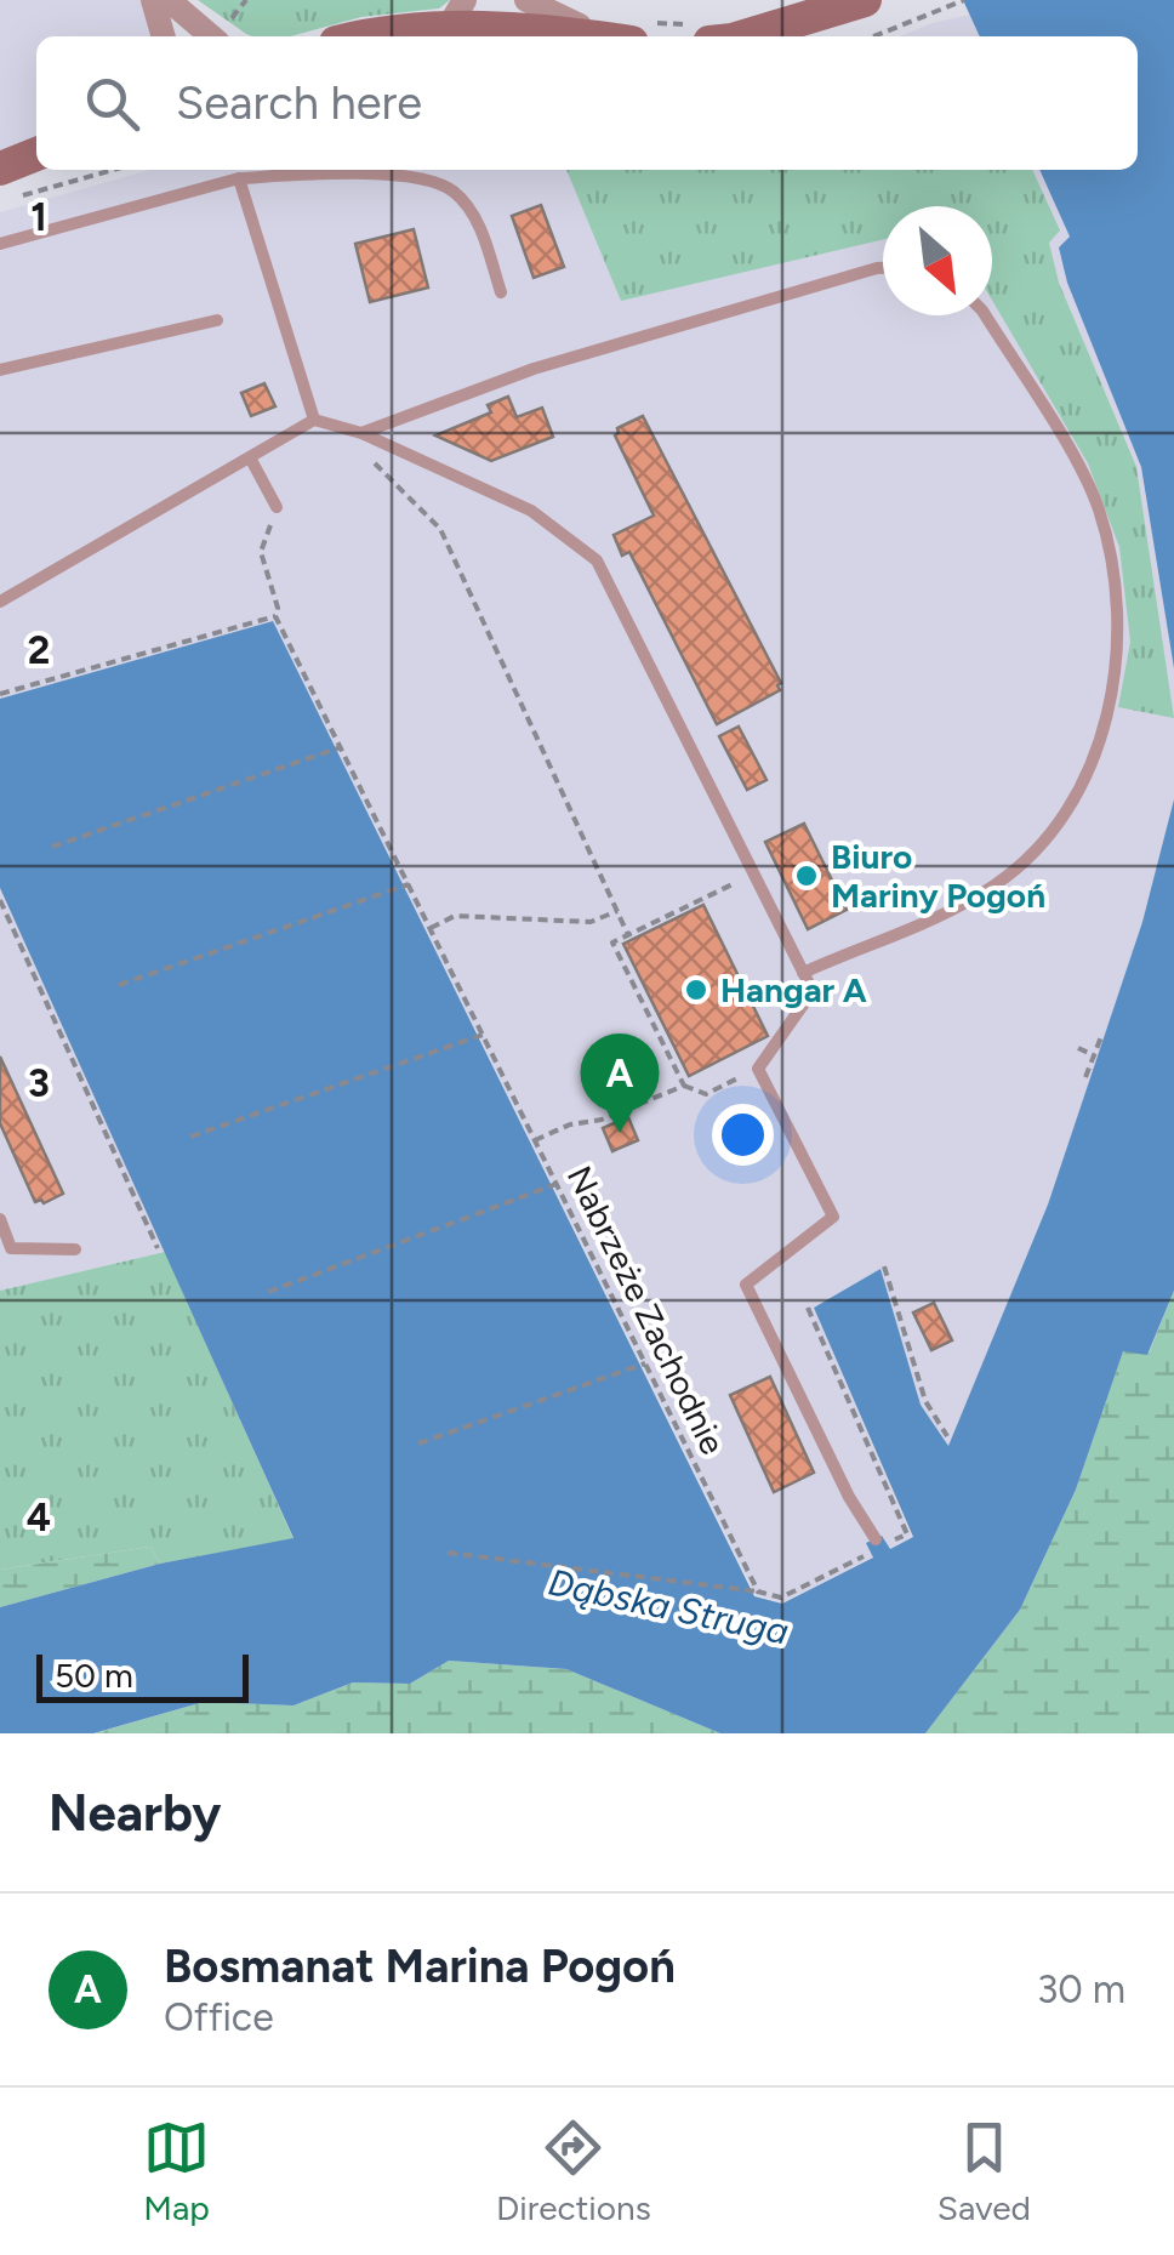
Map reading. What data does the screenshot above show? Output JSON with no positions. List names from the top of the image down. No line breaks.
{"streets":{"path":["Nabrzeże Zachodnie"]},"water":["Dąbska Struga"],"places":["Biuro Mariny Pogoń","Hangar A"],"scale_bar":"50 m","north":"bottom right","page":{"search":"Search here","pins":"A","scale":"50 m","heading":"Nearby","list":[{"mark":"A","name":"Bosmanat Marina Pogoń","note":"Office","value":"30 m"}],"nav":["Map","Directions","Saved"]},"grid":{"rows":["1","2","3","4"]}}
